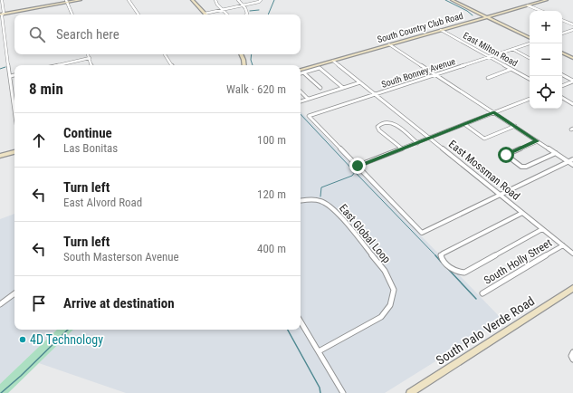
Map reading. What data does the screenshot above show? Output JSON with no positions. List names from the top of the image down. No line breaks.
{"streets":{"street":["South Country Club Road","East Milton Road","South Bonney Avenue","East Mossman Road","East Global Loop","South Holly Street","South Palo Verde Road"]},"crossings":[["South Country Club Road","East Milton Road"],["South Country Club Road","East Mossman Road"],["East Milton Road","South Bonney Avenue"],["South Bonney Avenue","East Mossman Road"],["East Mossman Road","South Holly Street"]],"places":["4D Technology"],"page":{"map_buttons":["+","−"],"search":"Search here","heading":["8 min","Walk · 620 m"],"list":[["Continue","Las Bonitas","100 m"],["Turn left","East Alvord Road","120 m"],["Turn left","South Masterson Avenue","400 m"],"Arrive at destination"]}}
